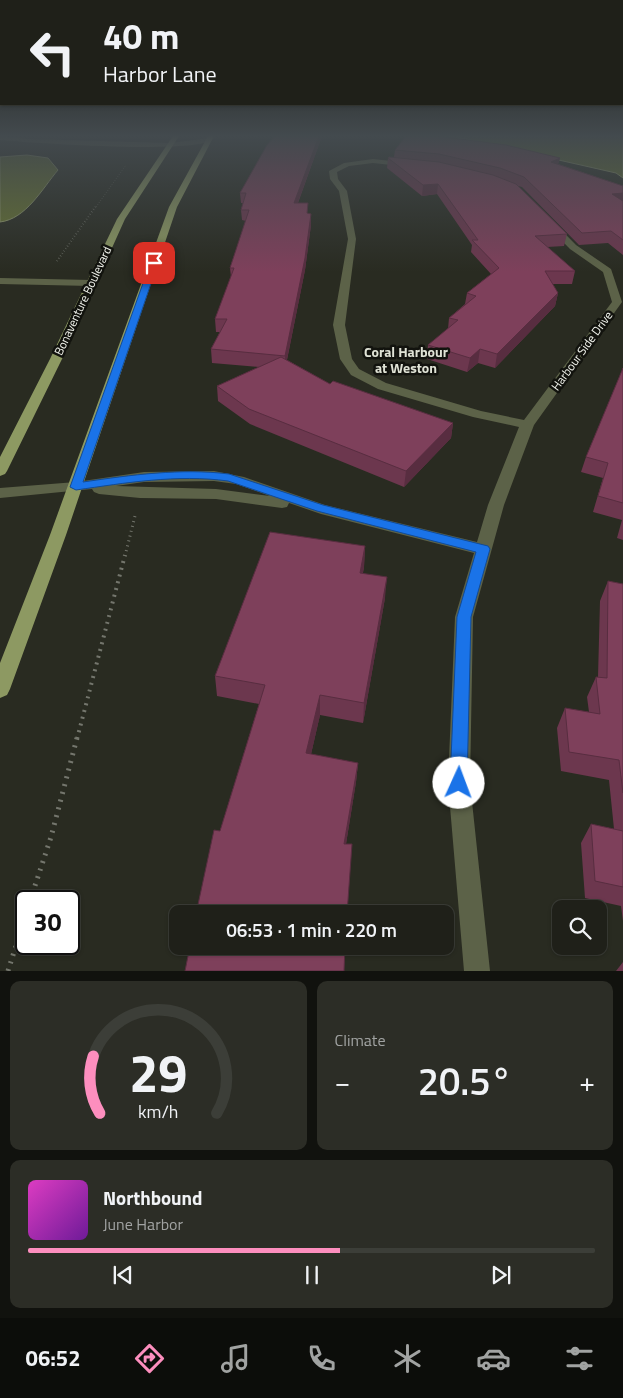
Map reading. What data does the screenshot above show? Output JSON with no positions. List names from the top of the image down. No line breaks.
{"streets":{"main road":["Bonaventure Boulevard"],"street":["Harbour Side Drive"]},"districts":["Coral Harbour at Weston"],"page":{"turn":["40 m","Harbor Lane"],"limit":"30","trip":"06:53 · 1 min · 220 m","tile":"Climate","heat":["−","20.5°","+"],"song":["Northbound","June Harbor"],"tabs":"06:52","gauge":["29","km/h"]}}
